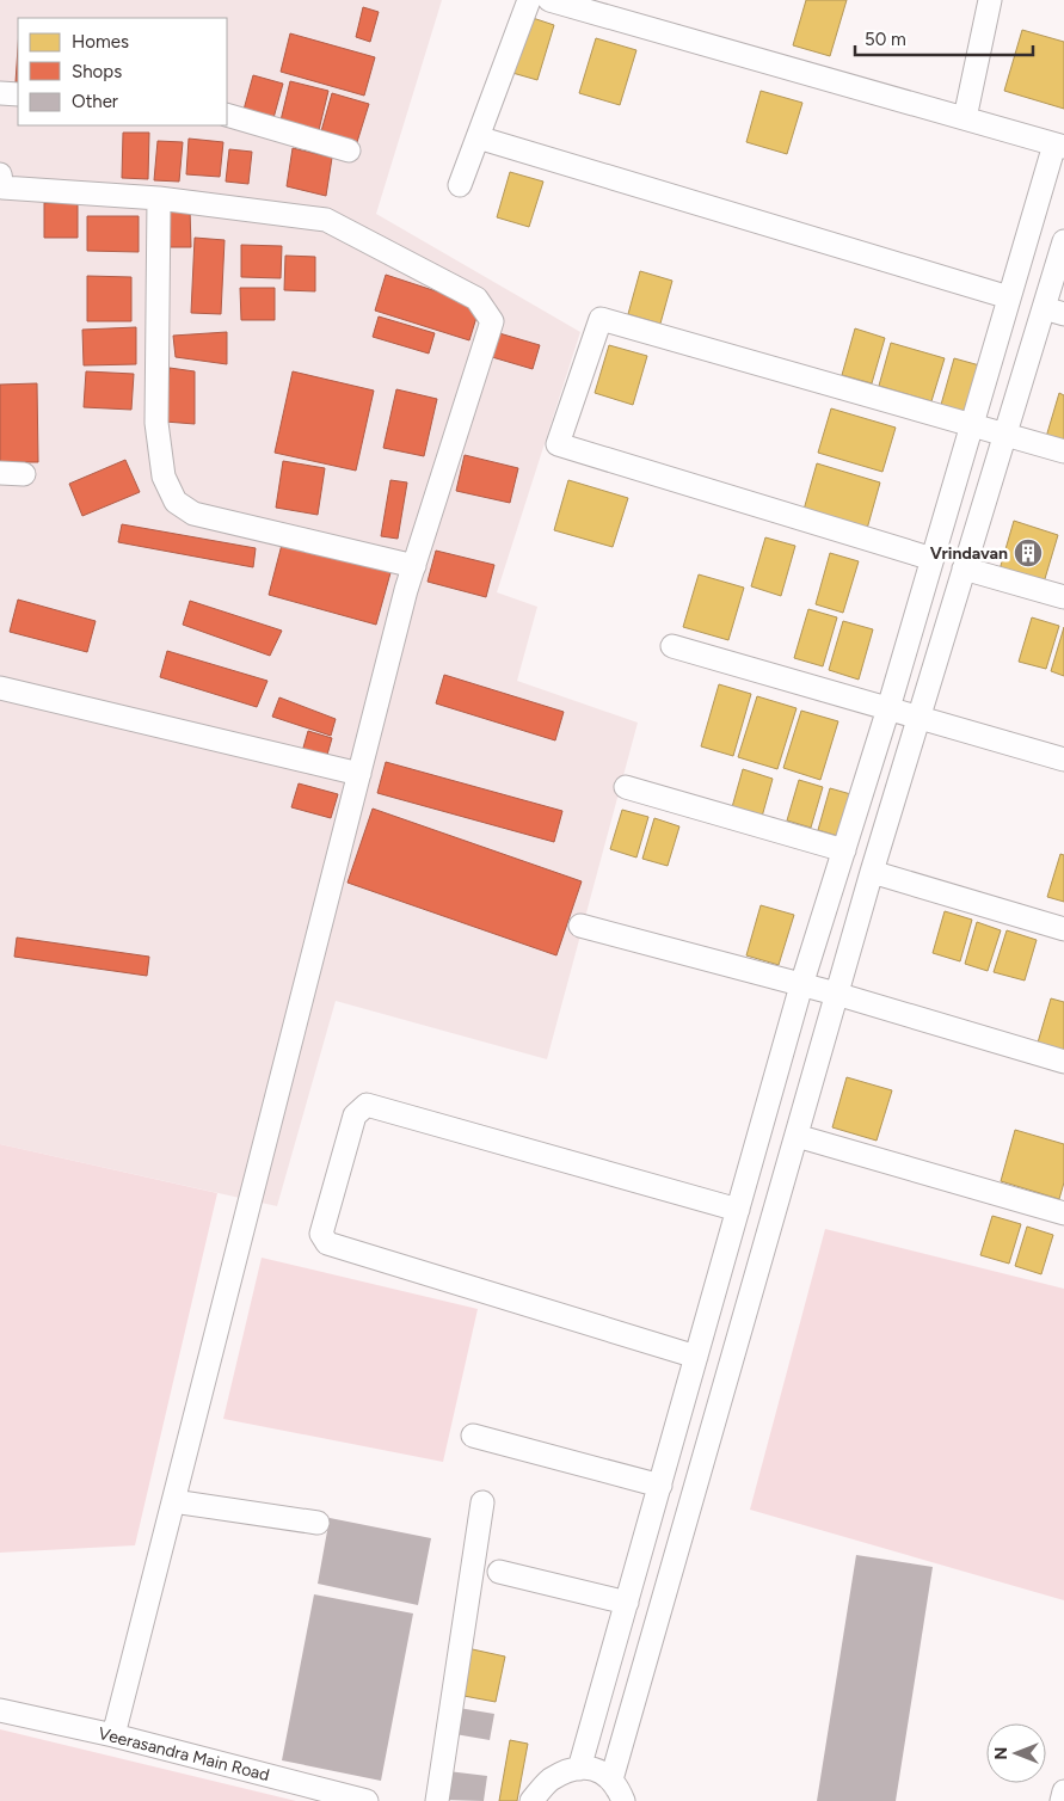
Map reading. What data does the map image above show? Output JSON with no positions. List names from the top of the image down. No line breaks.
{"streets":{"street":["Veerasandra Main Road"]},"places":{"building":["Vrindavan"]},"legend":["Homes","Shops","Other"],"scale_bar":"50 m","north":"left"}
